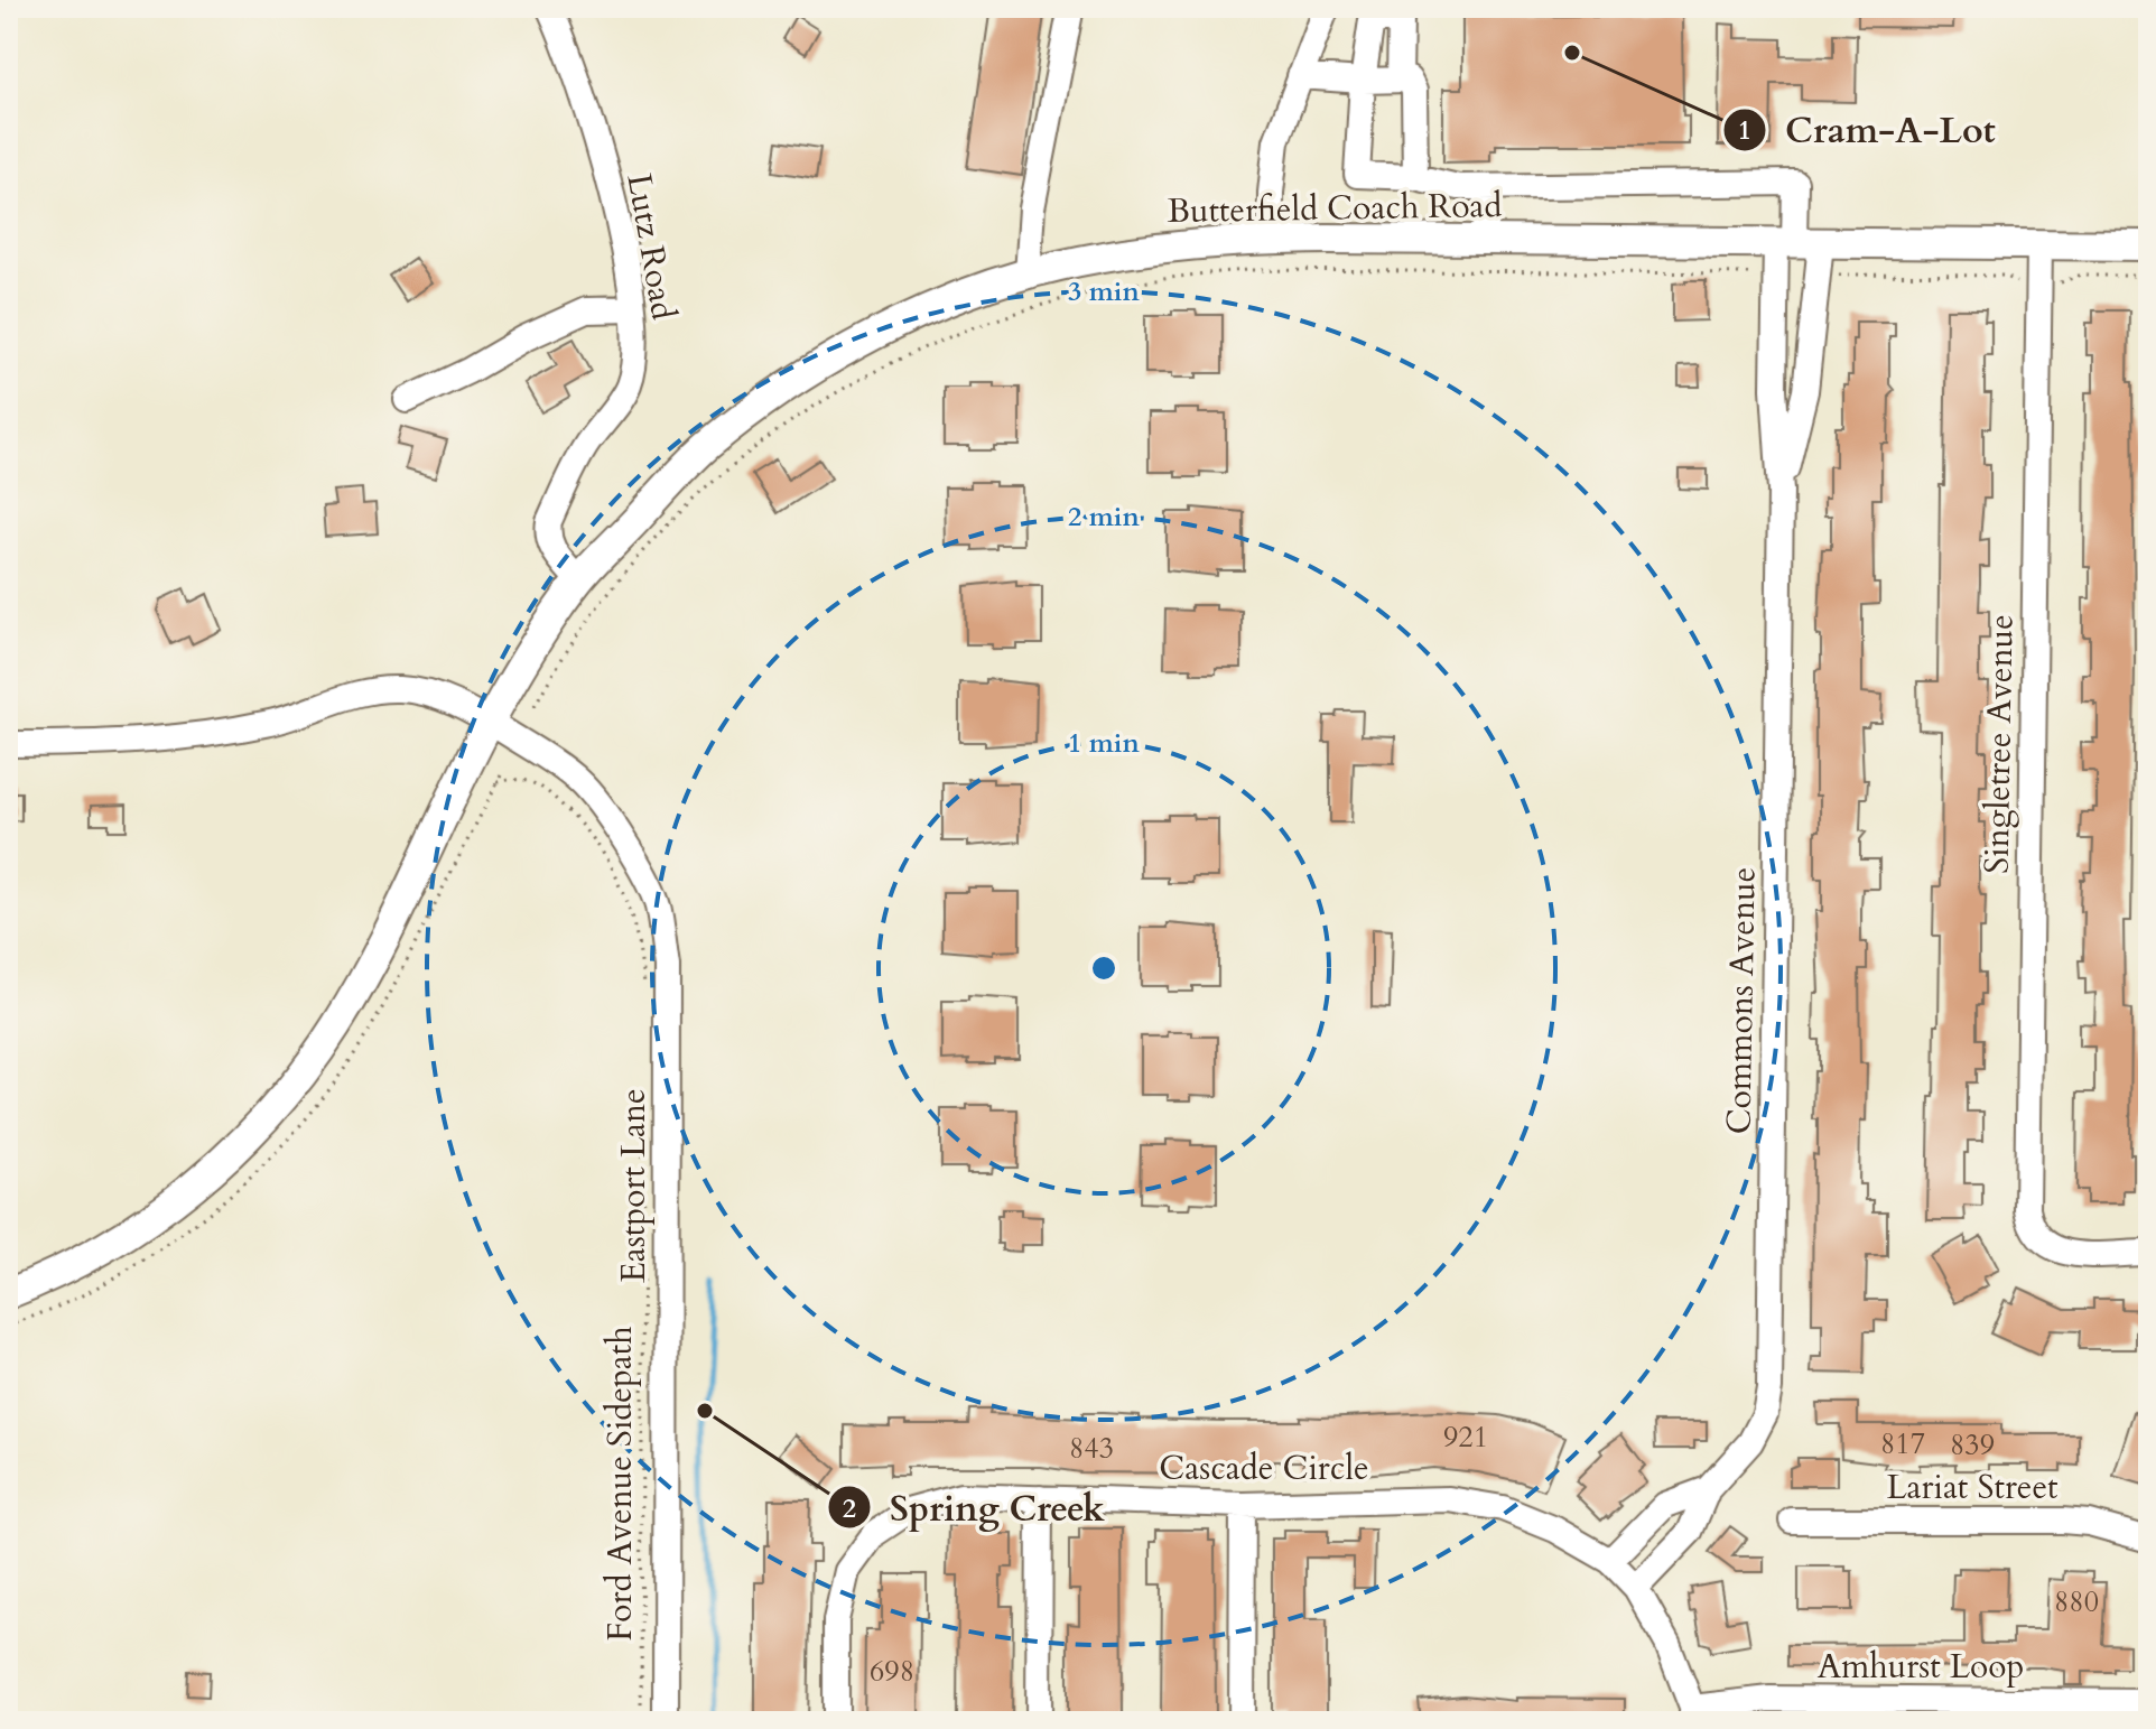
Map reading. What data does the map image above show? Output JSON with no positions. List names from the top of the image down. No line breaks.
{"streets":{"main road":["Butterfield Coach Road"],"street":["Lutz Road","Singletree Avenue","Commons Avenue","Eastport Lane","Cascade Circle","Lariat Street","Amhurst Loop"],"path":["Ford Avenue Sidepath"]},"crossings":[["Butterfield Coach Road","Lutz Road"],["Butterfield Coach Road","Singletree Avenue"],["Butterfield Coach Road","Commons Avenue"],["Butterfield Coach Road","Eastport Lane"],["Commons Avenue","Cascade Circle"],["Cascade Circle","Amhurst Loop"]],"places":["Cram-A-Lot","Spring Creek"],"house_numbers":["921","817","839","843","880","698"],"rings":["3 min","2 min","1 min"]}
